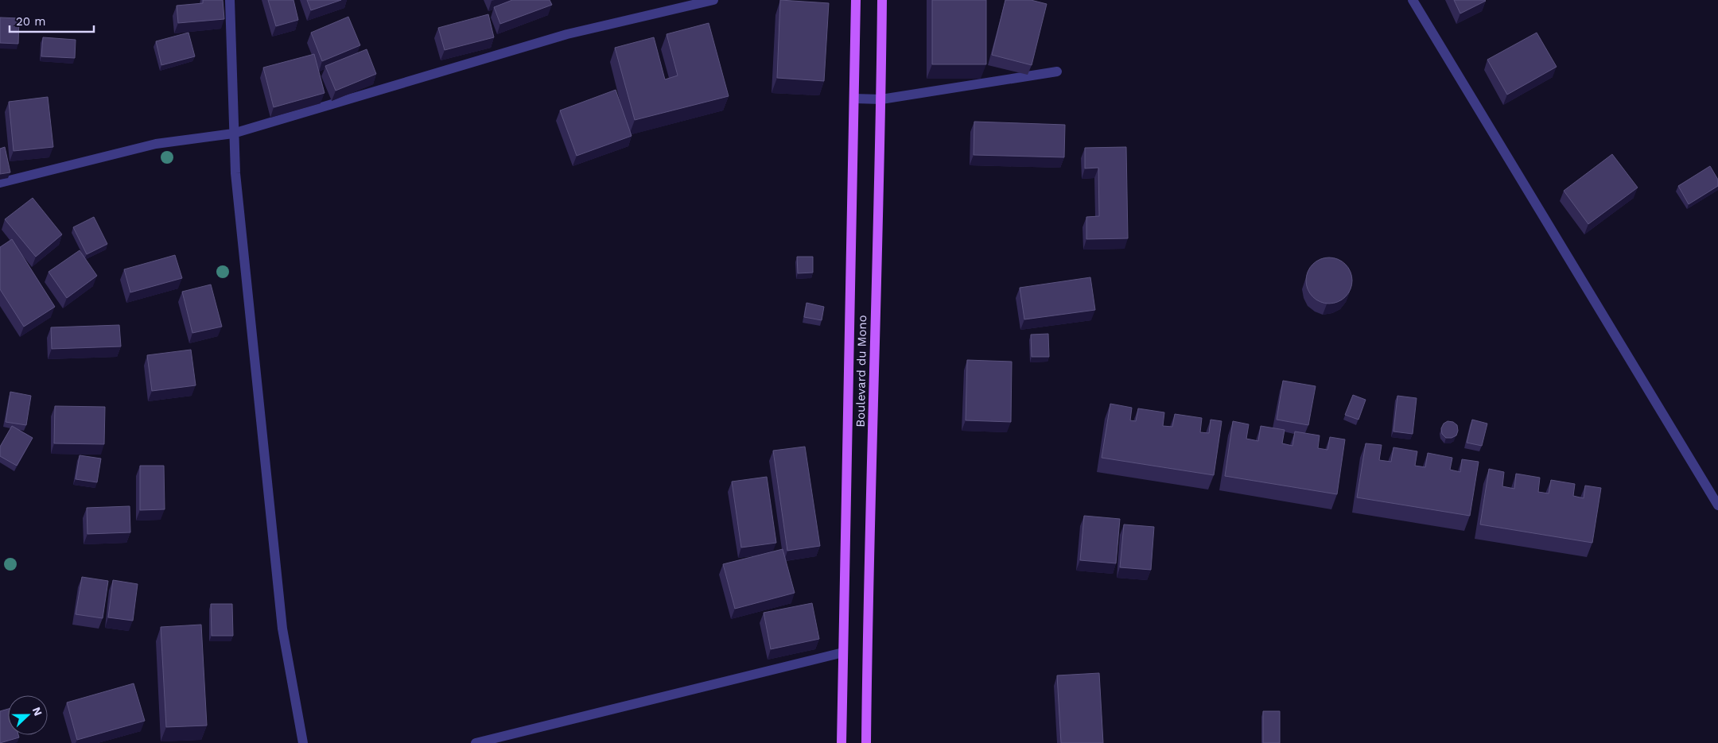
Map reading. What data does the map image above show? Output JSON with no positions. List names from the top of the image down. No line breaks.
{"streets":{"main road":["Boulevard du Mono"]},"scale_bar":"20 m","north":"right"}
